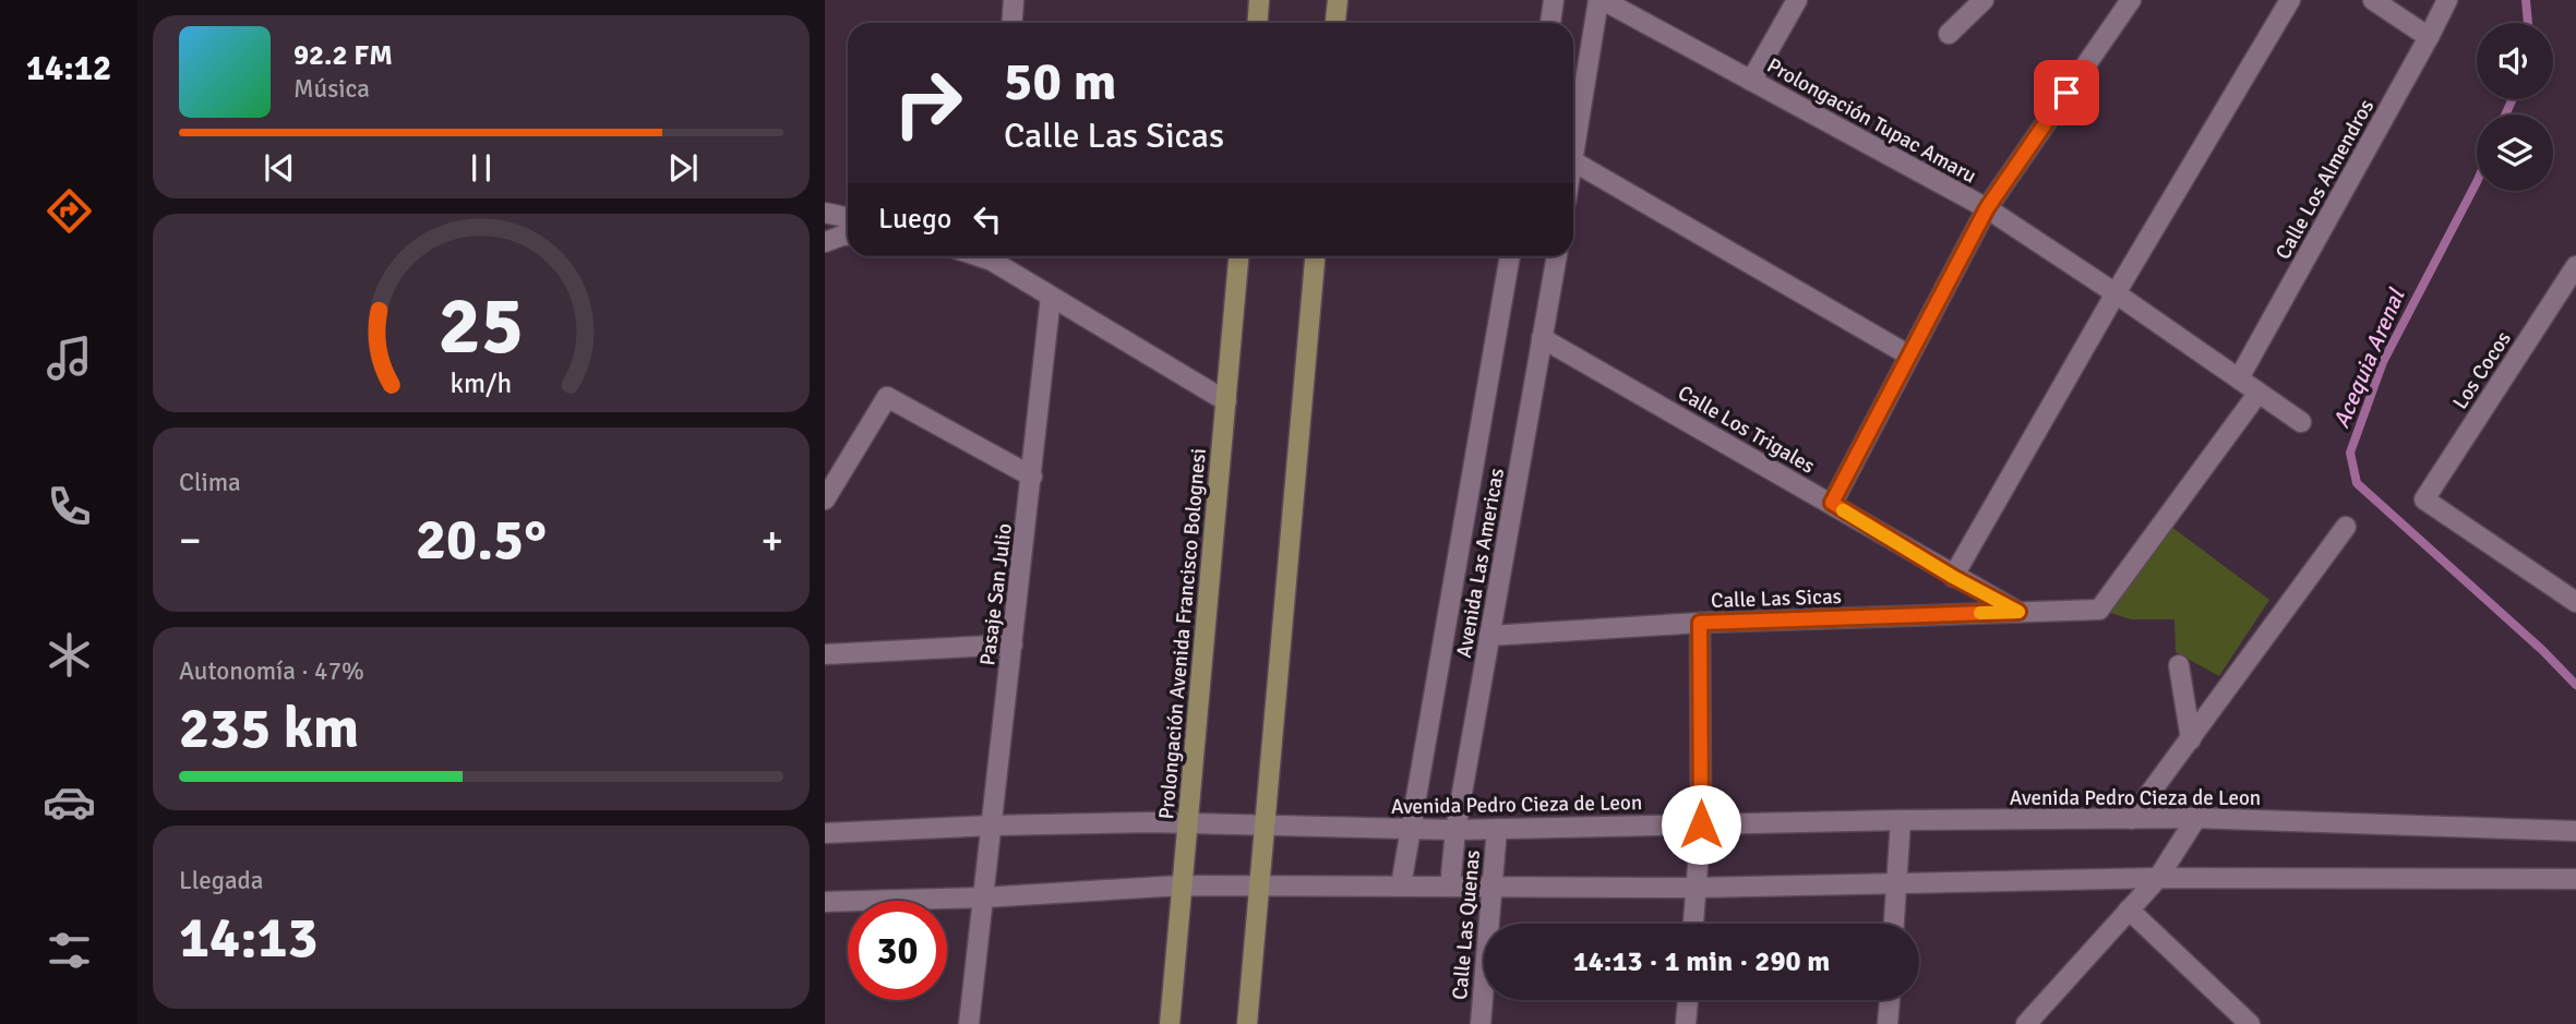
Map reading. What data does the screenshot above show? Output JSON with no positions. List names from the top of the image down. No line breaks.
{"streets":{"main road":["Prolongación Avenida Francisco Bolognesi"],"street":["Prolongación Tupac Amaru","Calle Los Almendros","Los Cocos","Calle Los Trigales","Avenida Las Americas","Pasaje San Julio","Calle Las Sicas","Avenida Pedro Cieza de Leon","Calle Las Quenas"]},"crossings":[["Prolongación Tupac Amaru","Calle Los Almendros"],["Prolongación Tupac Amaru","Calle Los Trigales"],["Calle Los Trigales","Avenida Las Americas"],["Calle Los Trigales","Calle Las Sicas"],["Avenida Las Americas","Calle Las Sicas"],["Avenida Las Americas","Avenida Pedro Cieza de Leon"],["Pasaje San Julio","Avenida Pedro Cieza de Leon"],["Prolongación Avenida Francisco Bolognesi","Avenida Pedro Cieza de Leon"],["Avenida Pedro Cieza de Leon","Calle Las Quenas"]],"water":["Acequia Arenal"],"page":{"tabs":"14:12","turn":["50 m","Calle Las Sicas"],"song":["92.2 FM","Música"],"then":"Luego","tile":["Clima",["Autonomía · 47%","235 km"],["Llegada","14:13"]],"heat":["−","20.5°","+"],"limit":"30","trip":"14:13 · 1 min · 290 m","gauge":["25","km/h"]}}
